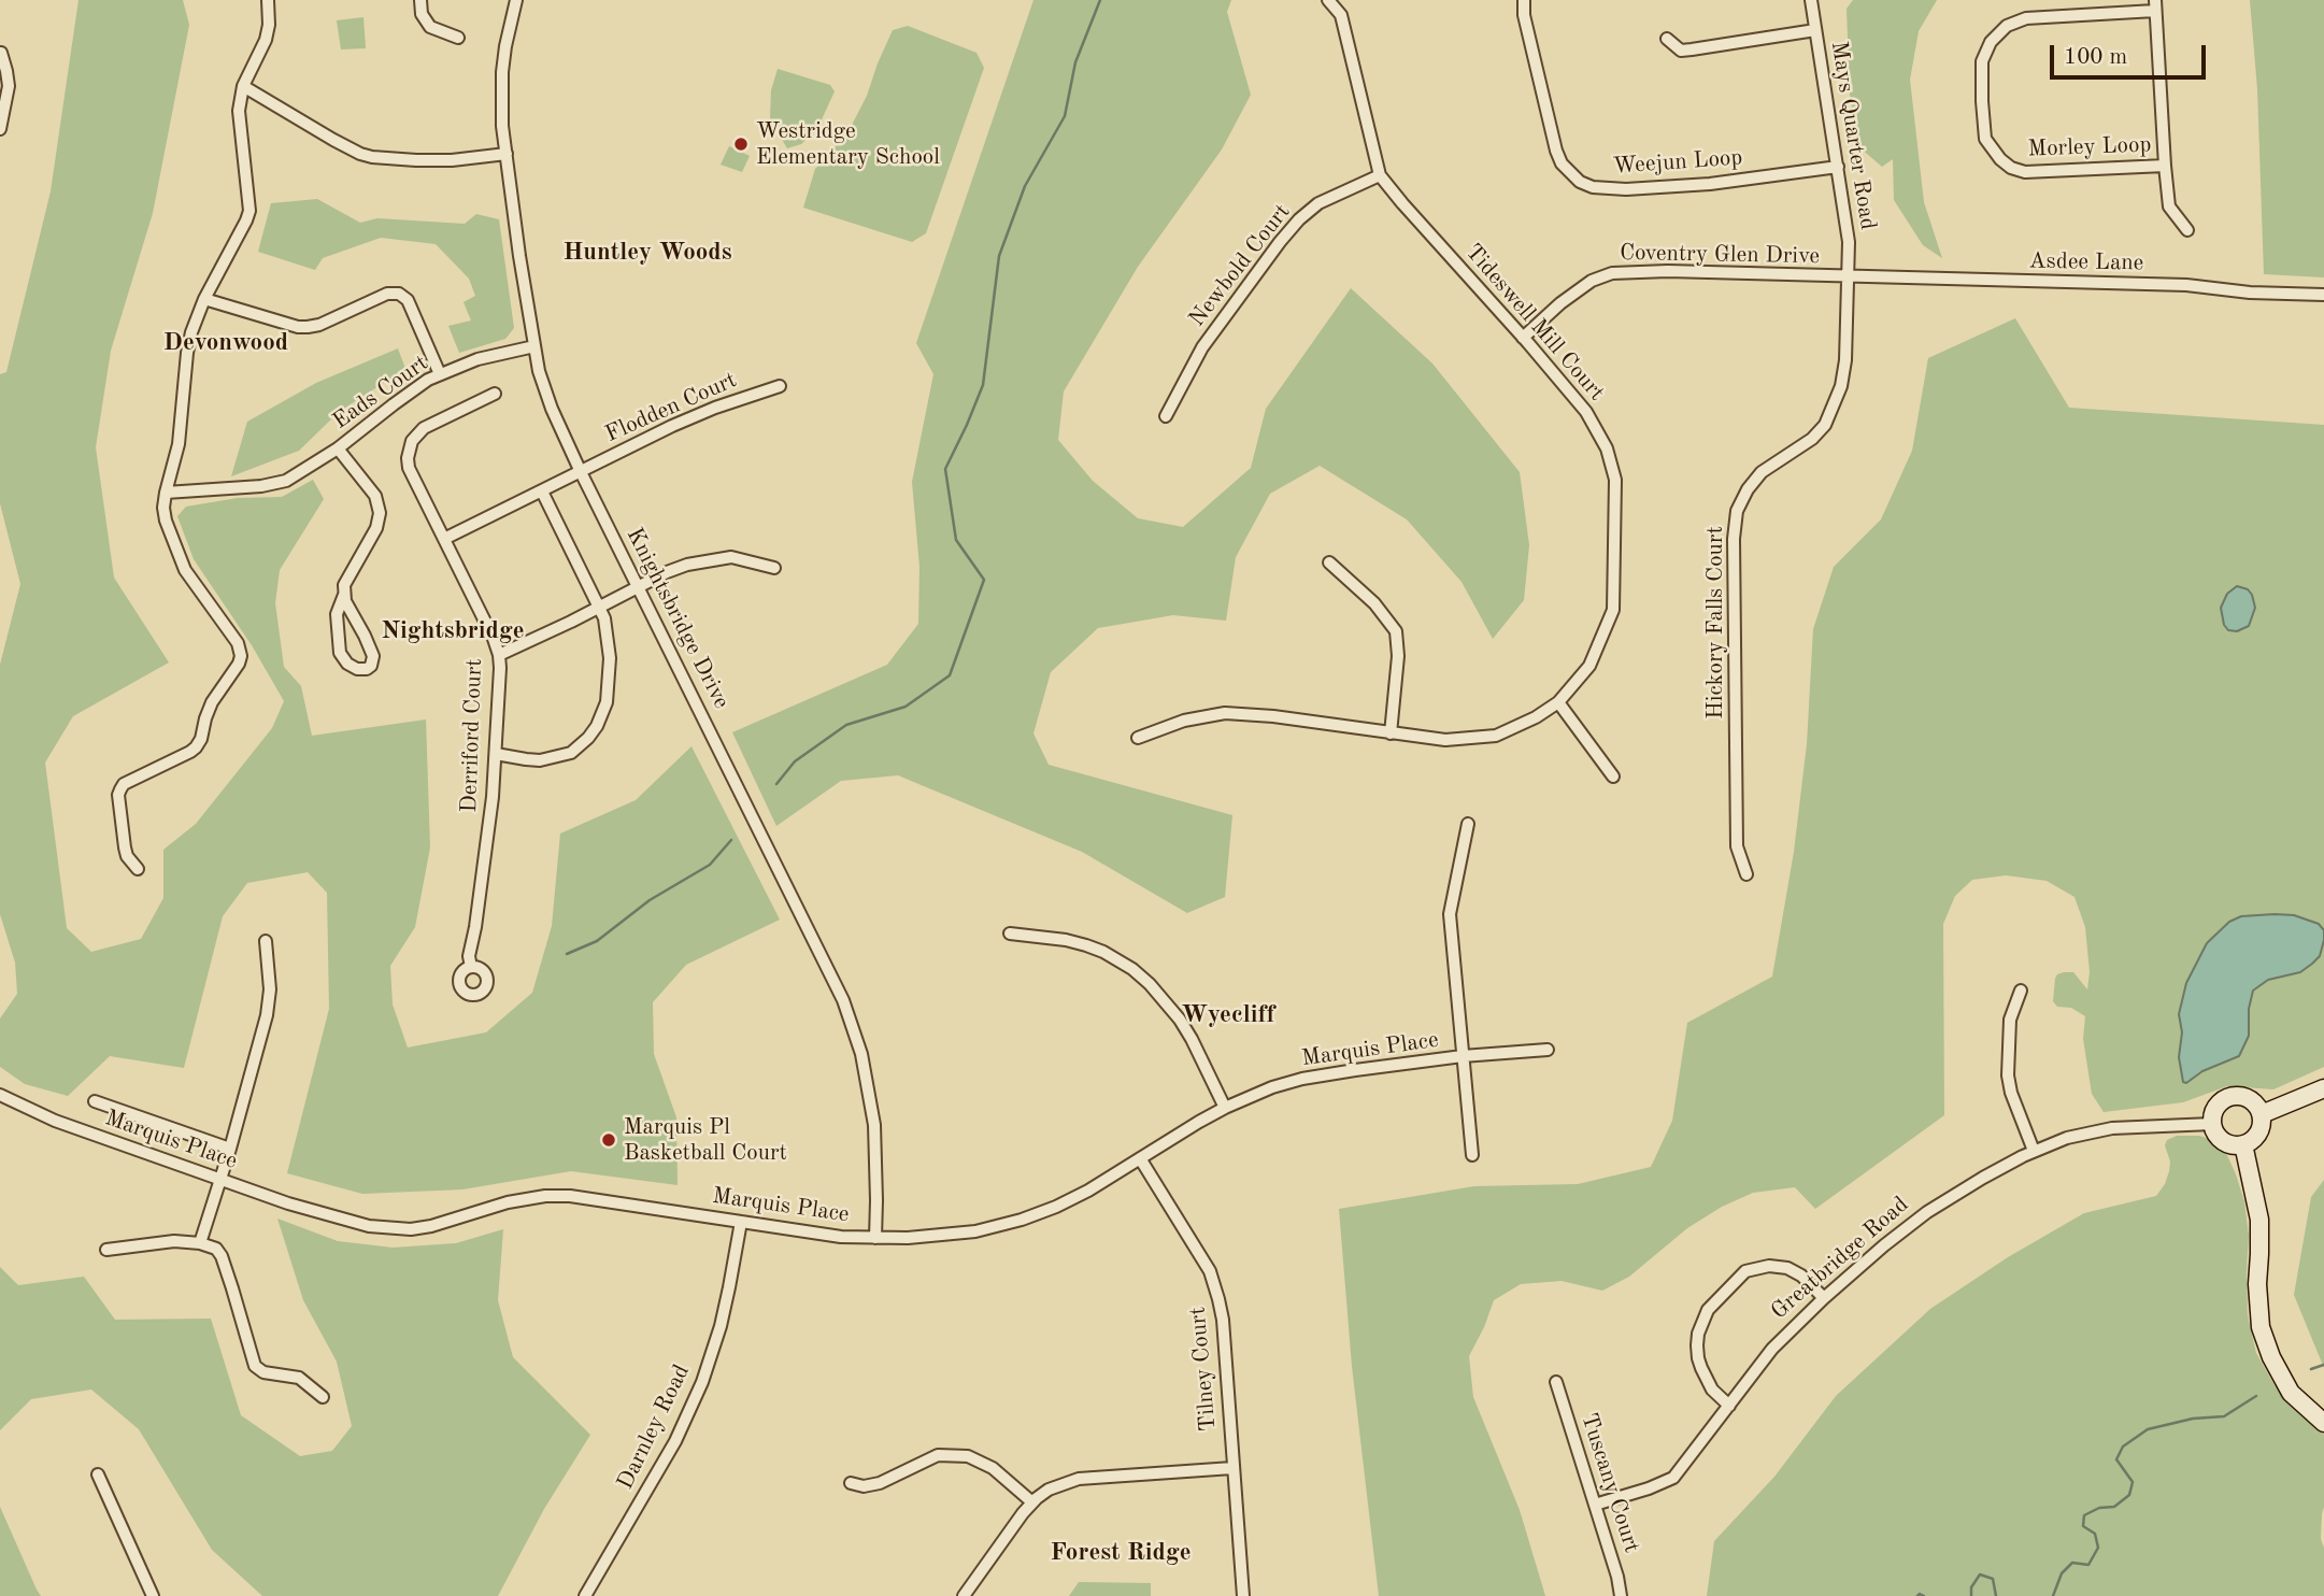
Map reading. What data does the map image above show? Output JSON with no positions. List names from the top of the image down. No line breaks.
{"streets":{"street":["Mays Quarter Road","Morley Loop","Weejun Loop","Coventry Glen Drive","Asdee Lane","Newbold Court","Tideswell Mill Court","Eads Court","Flodden Court","Knightsbridge Drive","Hickory Falls Court","Derriford Court","Marquis Place","Greatbridge Road","Tilney Court","Darnley Road","Tuscany Court"]},"crossings":[["Mays Quarter Road","Weejun Loop"],["Mays Quarter Road","Coventry Glen Drive"],["Mays Quarter Road","Asdee Lane"],["Mays Quarter Road","Hickory Falls Court"],["Coventry Glen Drive","Asdee Lane"],["Coventry Glen Drive","Tideswell Mill Court"],["Coventry Glen Drive","Hickory Falls Court"],["Asdee Lane","Hickory Falls Court"],["Newbold Court","Tideswell Mill Court"],["Eads Court","Knightsbridge Drive"],["Flodden Court","Knightsbridge Drive"],["Flodden Court","Derriford Court"],["Knightsbridge Drive","Marquis Place"],["Marquis Place","Tilney Court"],["Marquis Place","Darnley Road"],["Greatbridge Road","Tuscany Court"]],"districts":["Huntley Woods","Devonwood","Nightsbridge","Wyecliff","Forest Ridge"],"places":["Westridge Elementary School","Marquis Pl Basketball Court"],"scale_bar":"100 m"}
